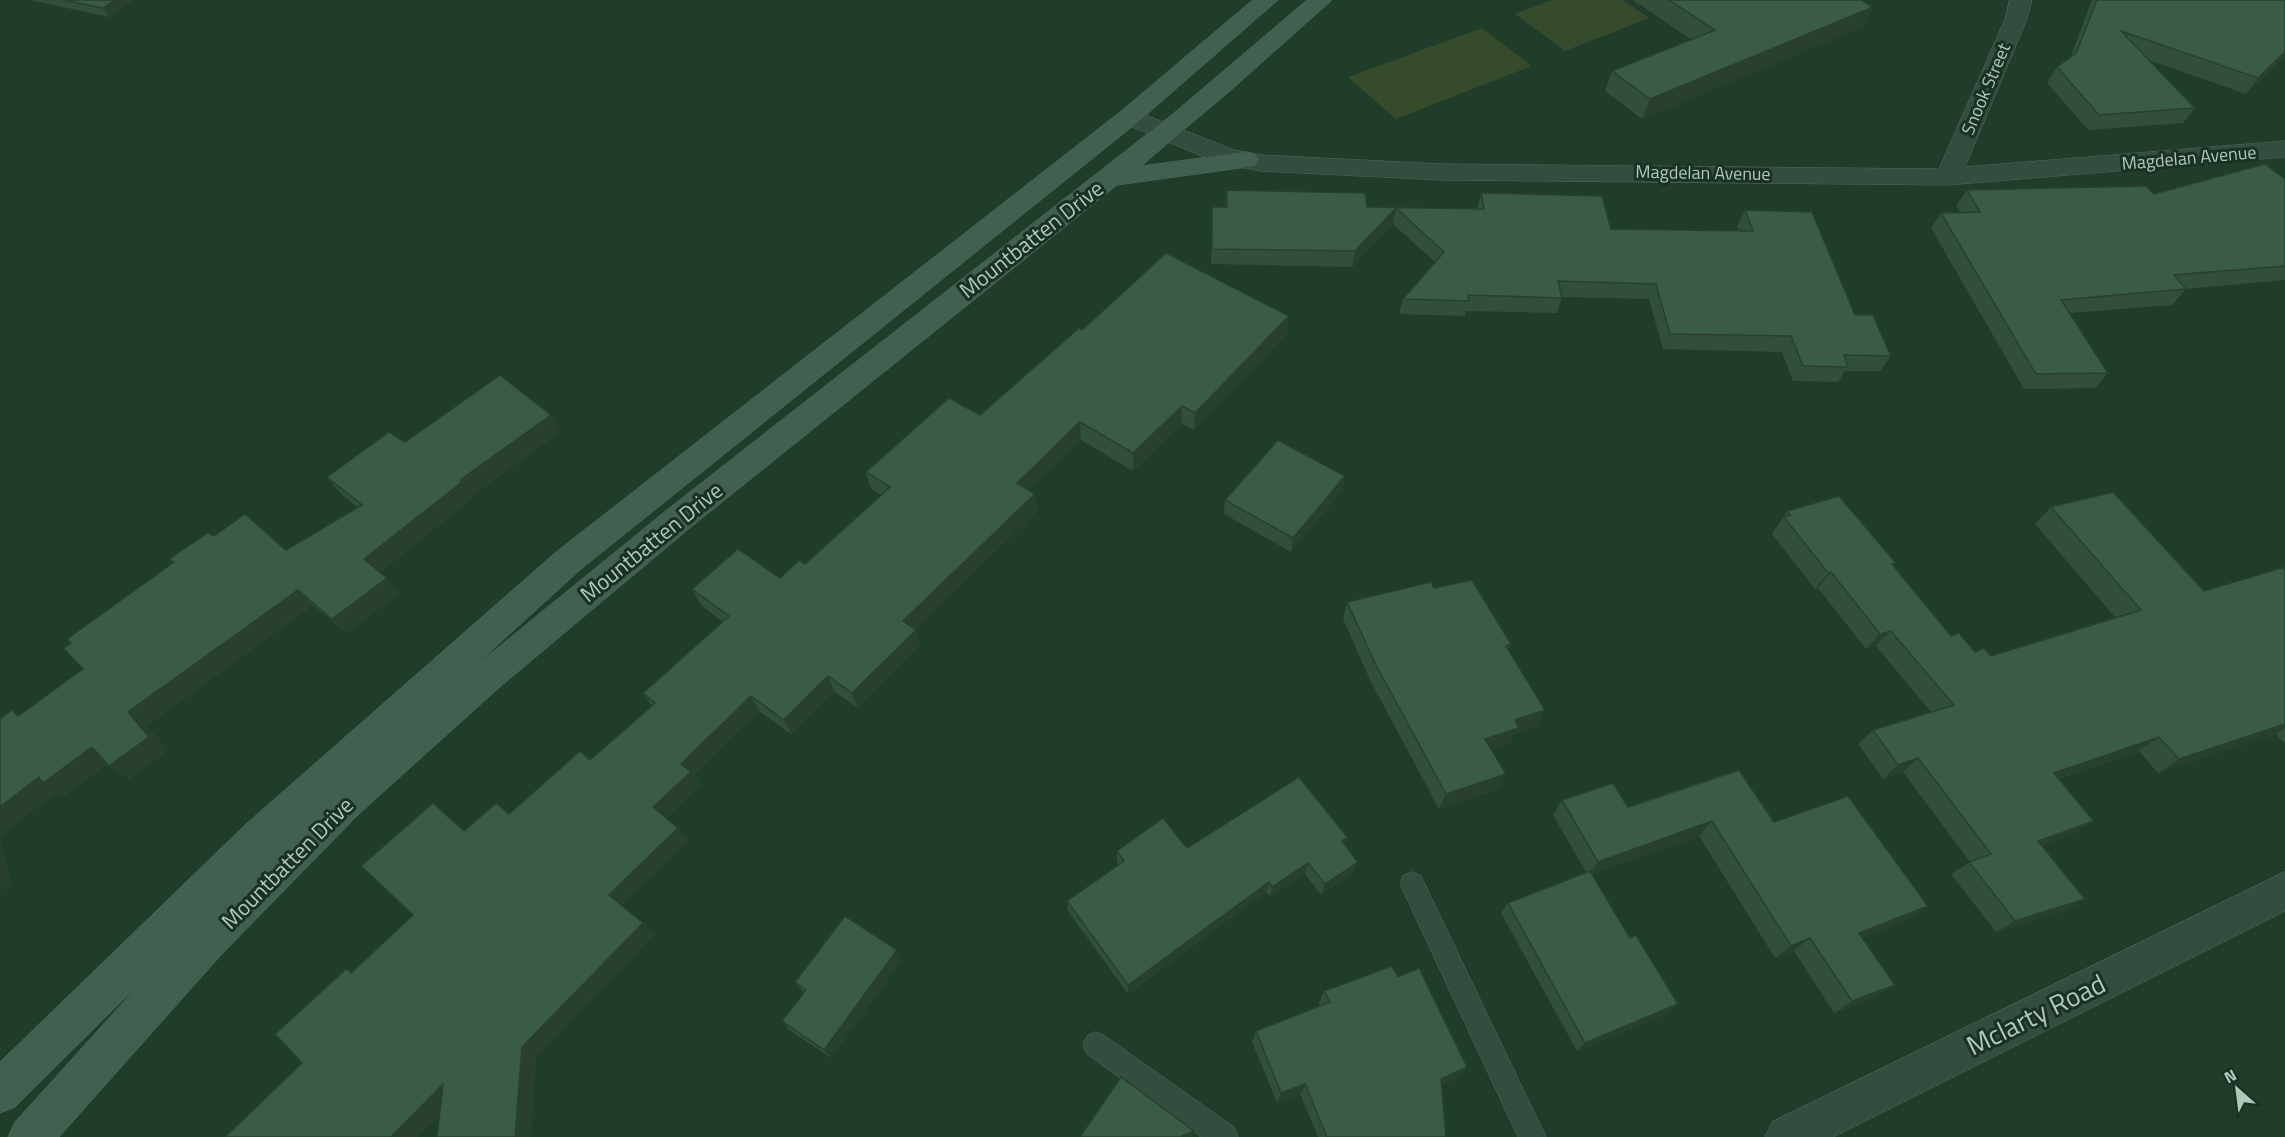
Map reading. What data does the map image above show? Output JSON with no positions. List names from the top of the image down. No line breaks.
{"streets":{"main road":["Mountbatten Drive"],"street":["Snook Street","Magdelan Avenue","Mclarty Road"]},"crossings":[["Snook Street","Magdelan Avenue"],["Magdelan Avenue","Mountbatten Drive"]],"north":"top left"}
